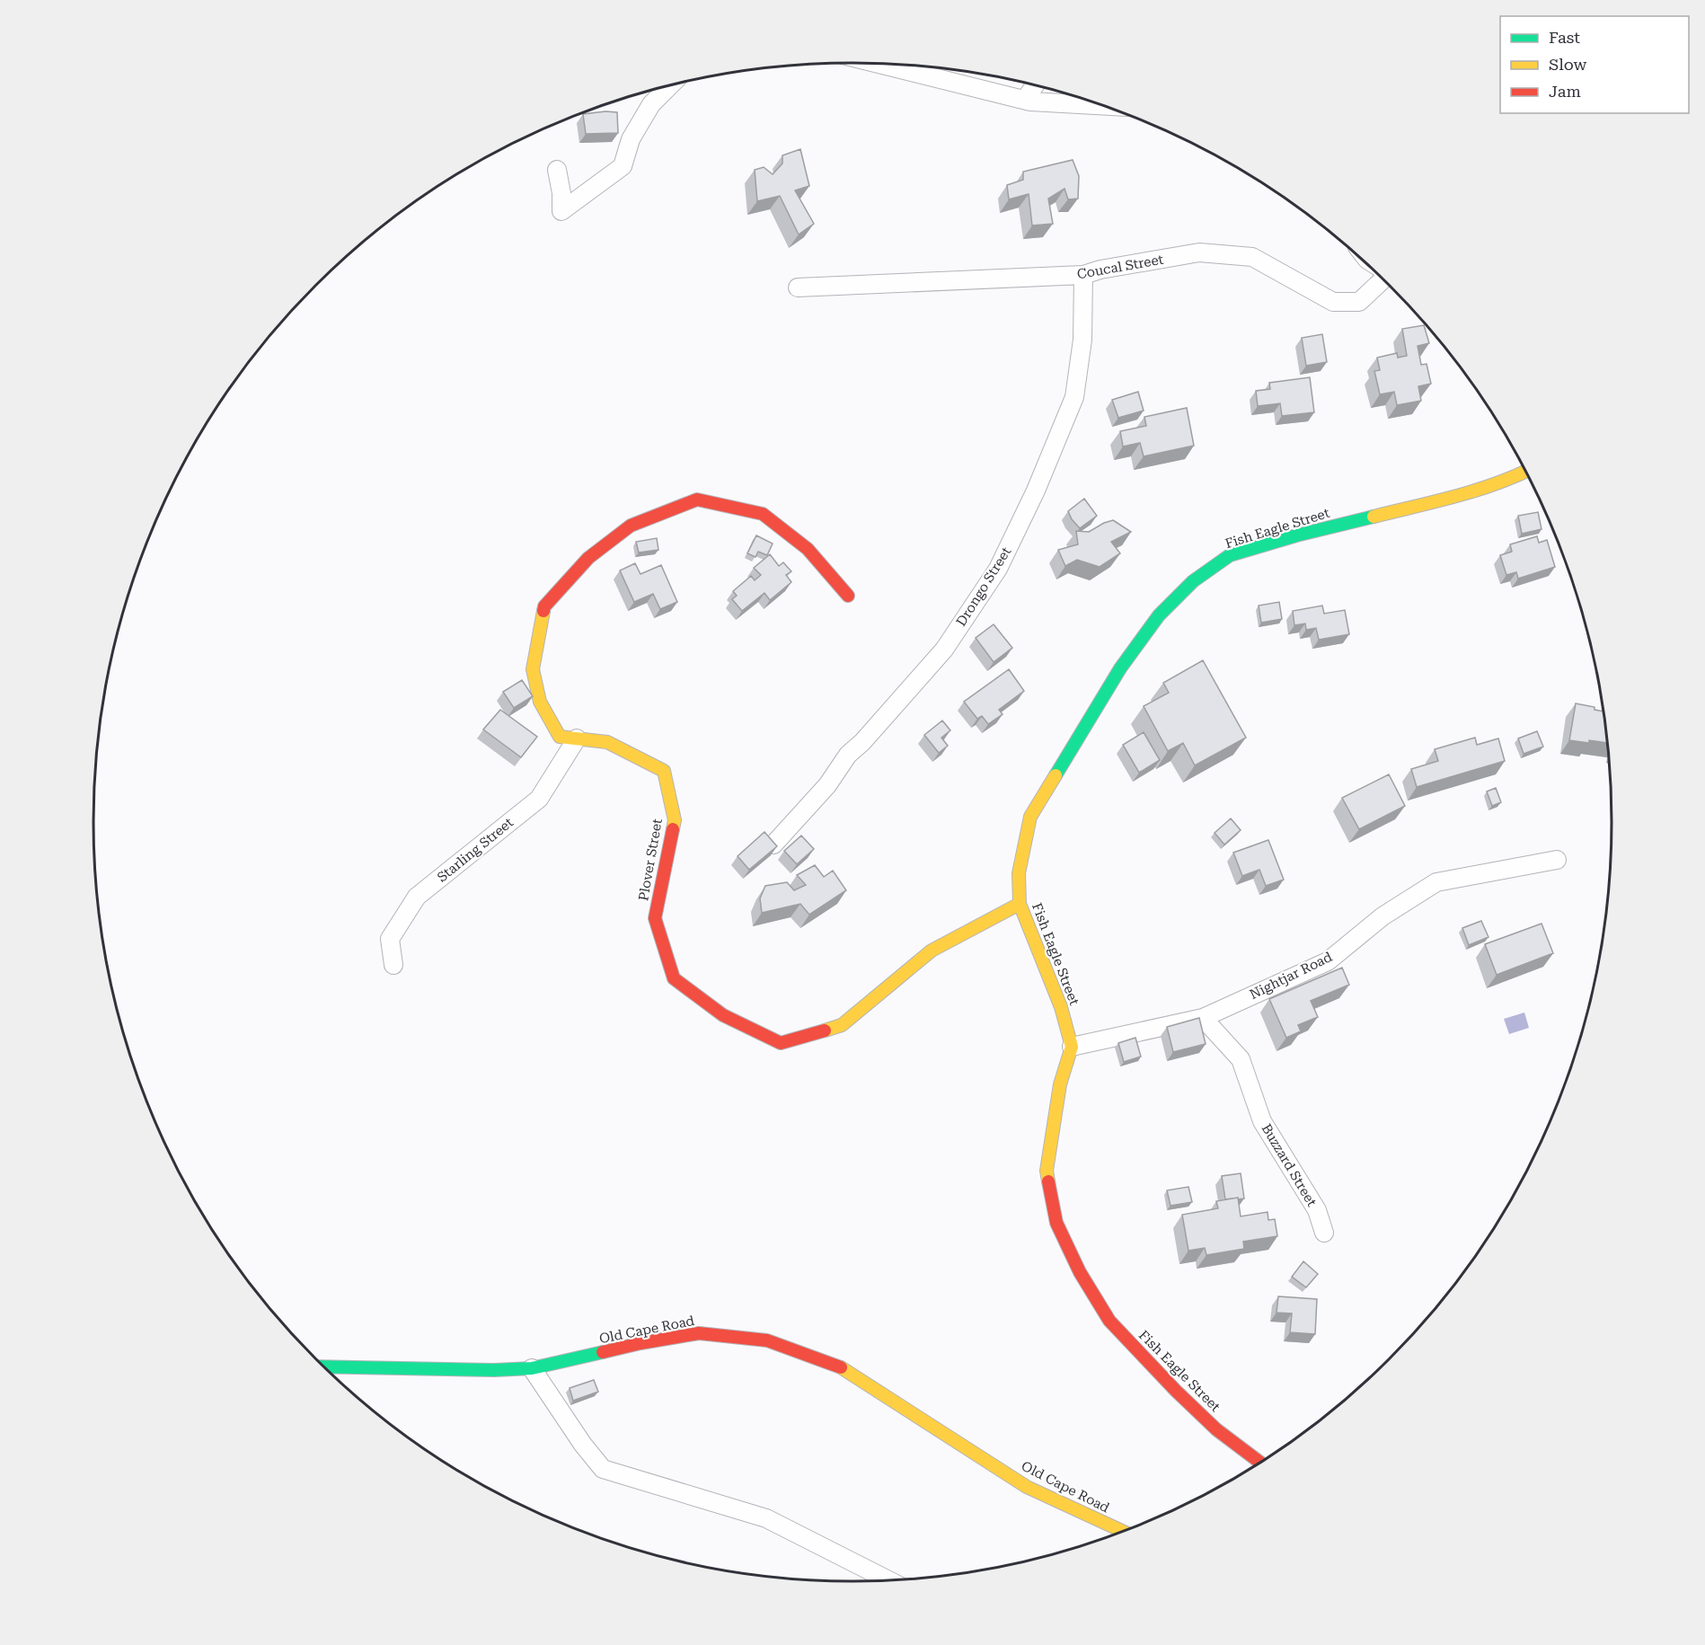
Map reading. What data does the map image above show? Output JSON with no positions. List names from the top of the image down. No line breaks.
{"streets":{"street":["Coucal Street","Fish Eagle Street","Drongo Street","Starling Street","Plover Street","Nightjar Road","Buzzard Street","Old Cape Road"]},"crossings":[["Coucal Street","Drongo Street"],["Fish Eagle Street","Plover Street"],["Fish Eagle Street","Nightjar Road"],["Starling Street","Plover Street"],["Nightjar Road","Buzzard Street"]],"legend":["Fast","Slow","Jam"]}
